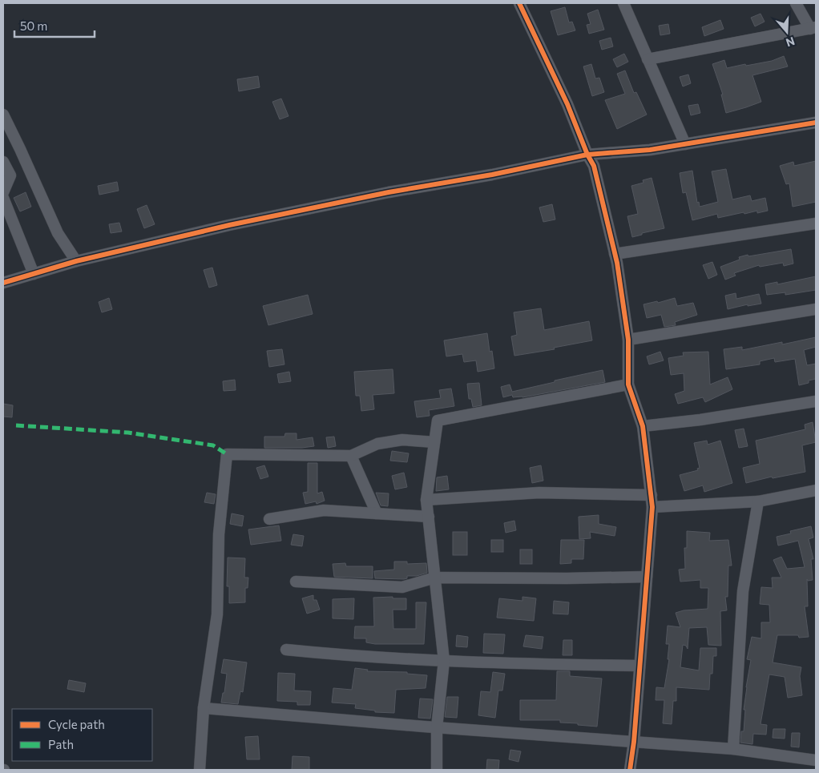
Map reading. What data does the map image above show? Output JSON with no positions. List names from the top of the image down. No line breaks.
{"legend":["Cycle path","Path"],"scale_bar":"50 m","north":"bottom"}
